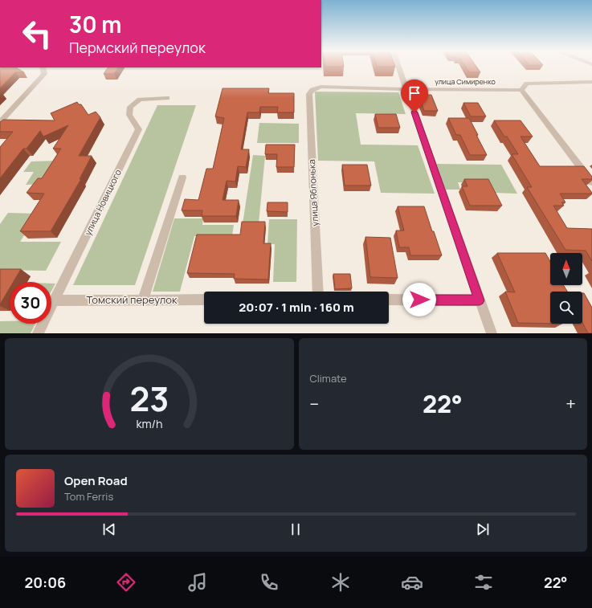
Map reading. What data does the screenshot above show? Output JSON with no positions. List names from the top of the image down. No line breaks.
{"streets":{"street":["улица Симиренко","улица Яблонька","улица Новицкого","Томский переулок"]},"crossings":[["улица Симиренко","улица Яблонька"],["улица Новицкого","Томский переулок"]],"north":"top","page":{"turn":["30 m","Пермский переулок"],"limit":"30","trip":"20:07 · 1 min · 160 m","tile":"Climate","heat":["−","22°","+"],"song":["Open Road","Tom Ferris"],"tabs":["20:06","22°"],"gauge":["23","km/h"]}}
